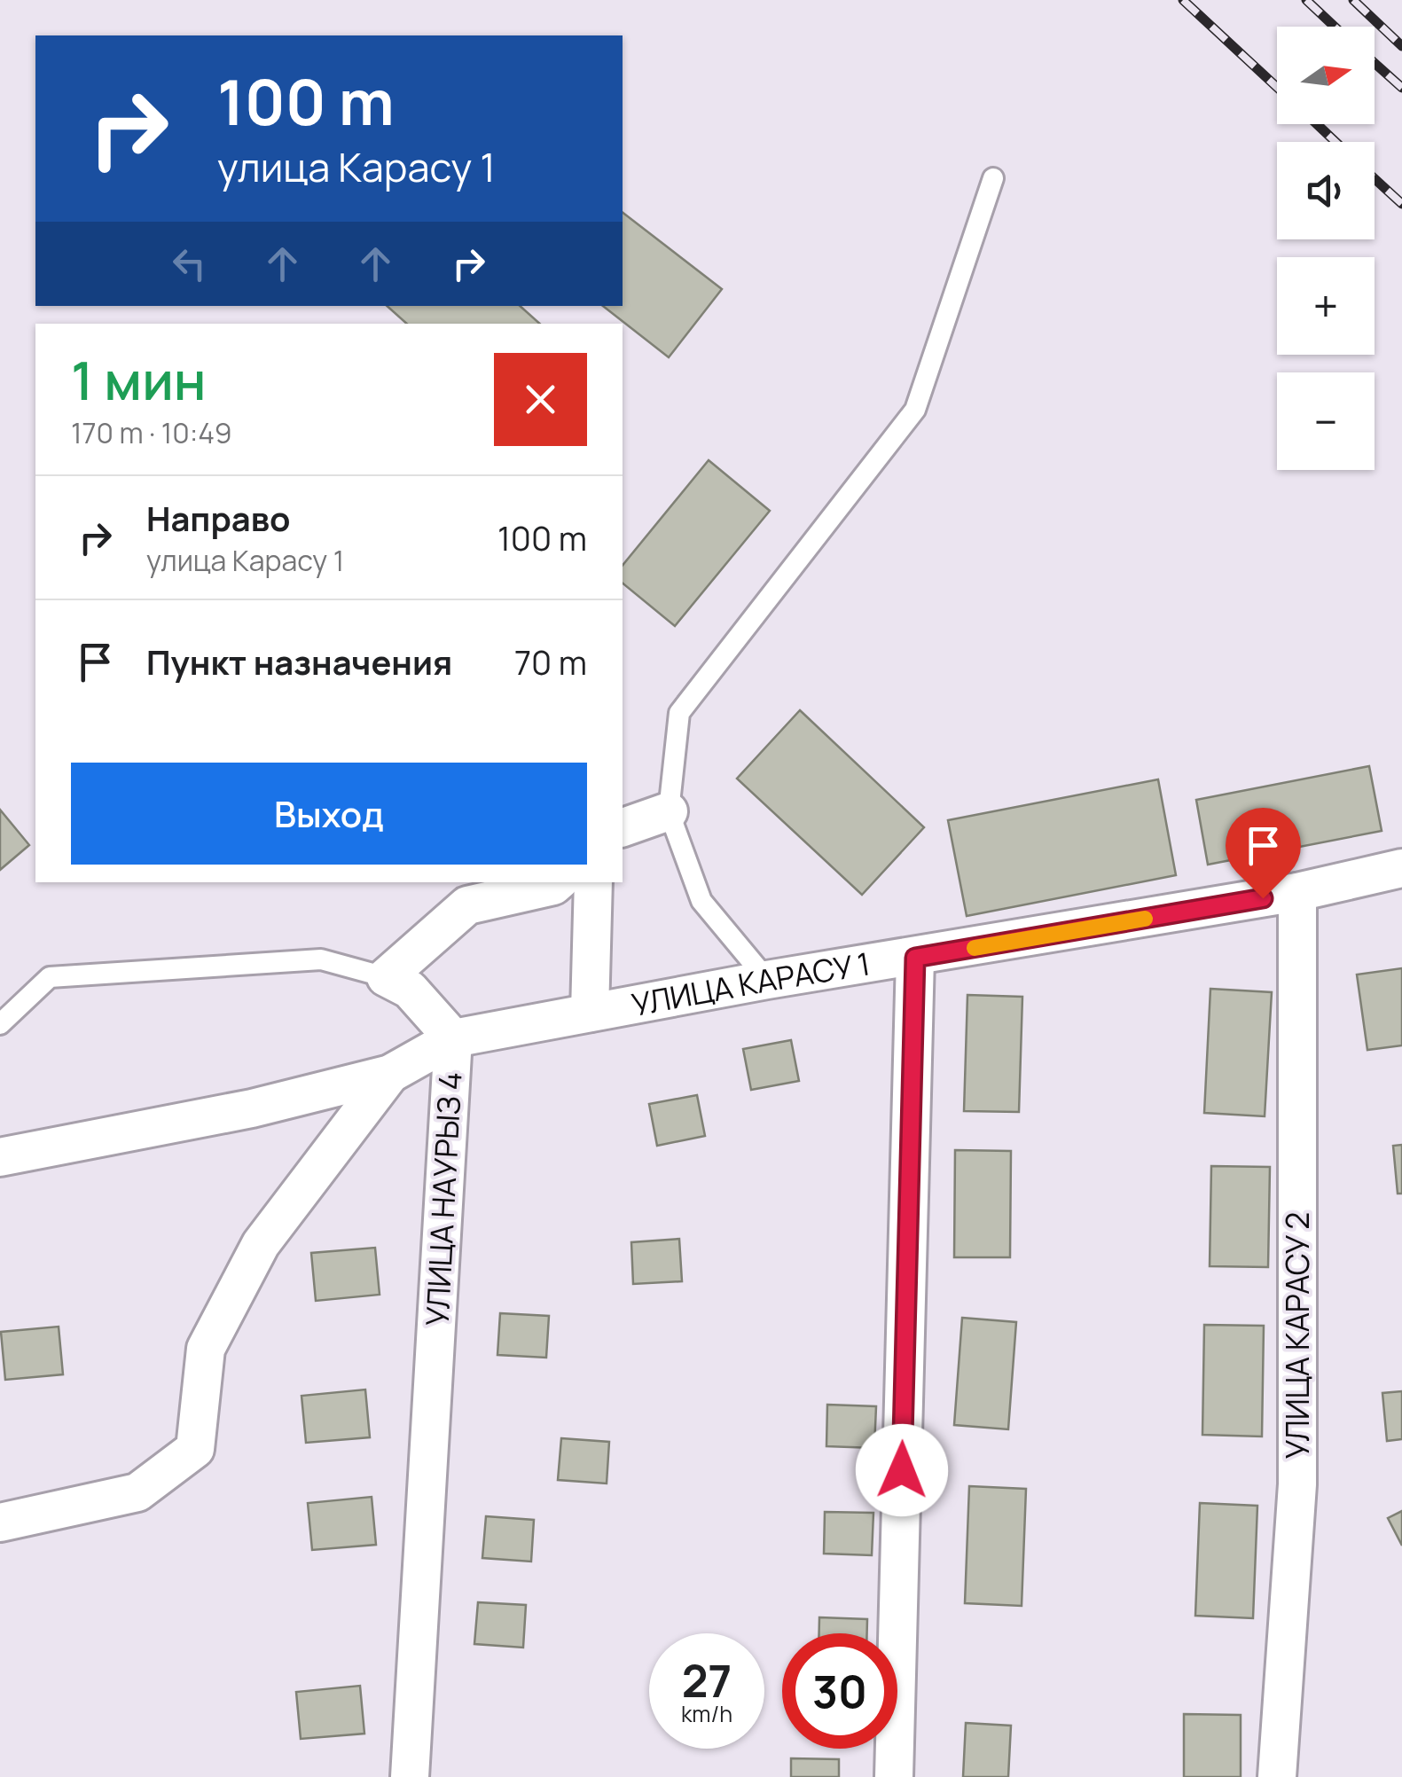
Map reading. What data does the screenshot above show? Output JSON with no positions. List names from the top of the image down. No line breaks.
{"streets":{"street":["УЛИЦА КАРАСУ 1","УЛИЦА НАУРЫЗ 4","УЛИЦА КАРАСУ 2"]},"crossings":[["УЛИЦА КАРАСУ 1","УЛИЦА НАУРЫЗ 4"],["УЛИЦА КАРАСУ 1","УЛИЦА КАРАСУ 2"]],"north":"right","page":{"map_buttons":["+","−"],"turn":["100 m","улица Карасу 1"],"heading":["1 мин","170 m · 10:49"],"list":[{"name":"Направо","note":"улица Карасу 1","value":"100 m"},{"name":"Пункт назначения","value":"70 m"}],"buttons":"Выход","speed":"27 km/h","limit":"30"}}
